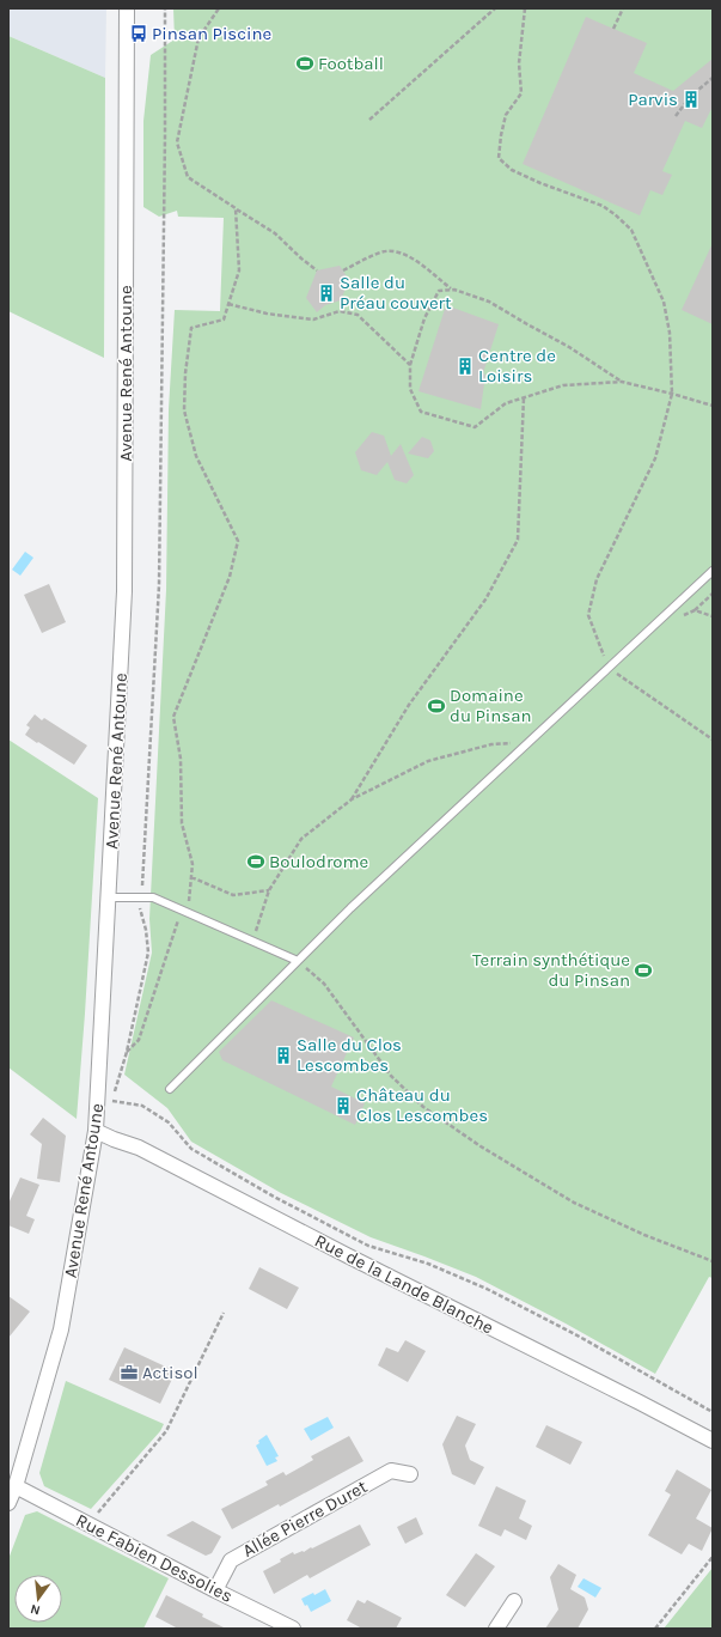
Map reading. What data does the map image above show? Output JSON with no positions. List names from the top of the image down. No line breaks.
{"streets":{"street":["Avenue René Antoune","Rue de la Lande Blanche","Allée Pierre Duret","Rue Fabien Dessolies"]},"crossings":[["Avenue René Antoune","Rue de la Lande Blanche"],["Avenue René Antoune","Rue Fabien Dessolies"],["Allée Pierre Duret","Rue Fabien Dessolies"]],"places":{"bus stop":["Pinsan Piscine"],"sports":["Football","Domaine du Pinsan","Boulodrome","Terrain synthétique du Pinsan"],"building":["Parvis","Salle du Préau couvert","Centre de Loisirs","Salle du Clos Lescombes","Château du Clos Lescombes"],"office":["Actisol"]},"north":"bottom"}
